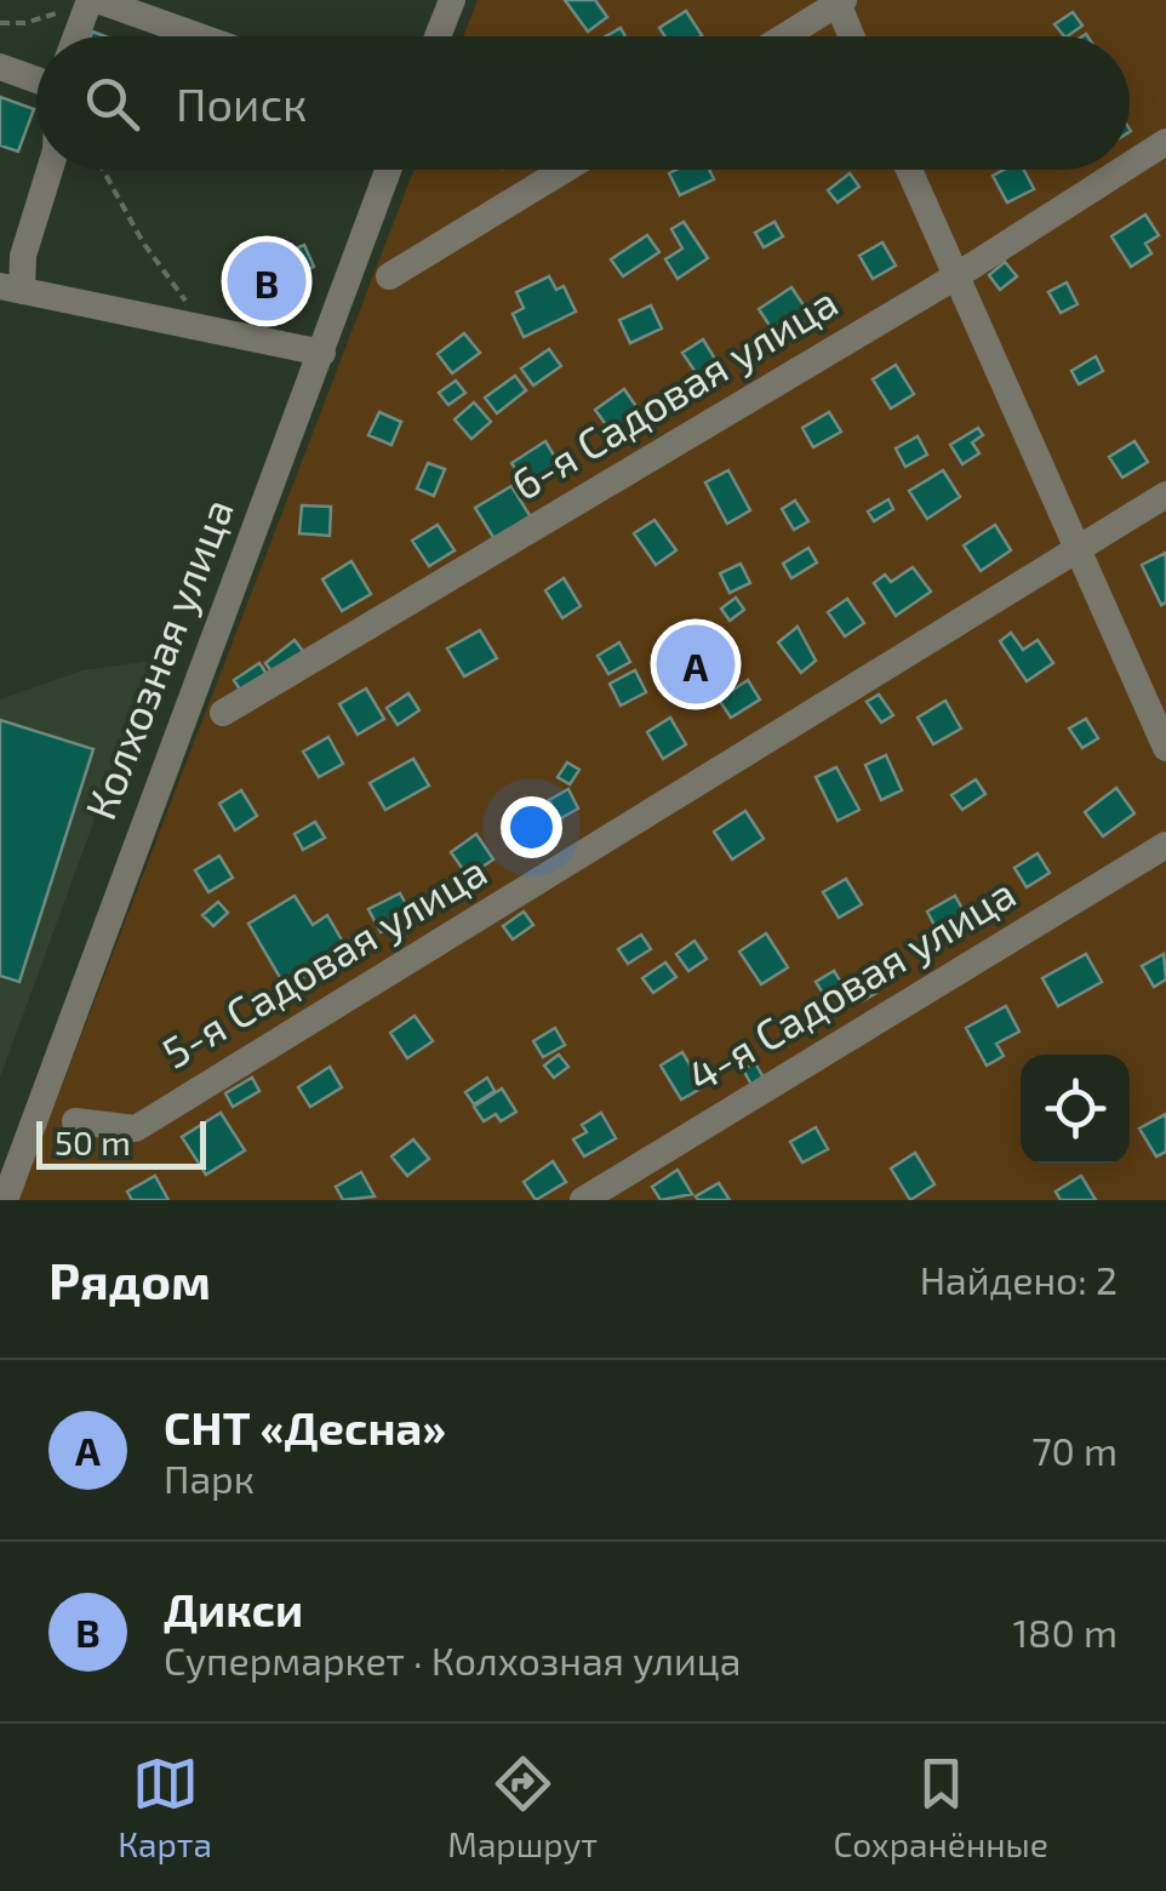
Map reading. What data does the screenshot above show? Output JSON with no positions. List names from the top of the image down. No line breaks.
{"streets":{"street":["6-я Садовая улица","Колхозная улица","5-я Садовая улица","4-я Садовая улица"]},"scale_bar":"50 m","page":{"search":"Поиск","pins":["B","A"],"scale":"50 m","heading":["Рядом","Найдено: 2"],"list":[{"mark":"A","name":"СНТ «Десна»","note":"Парк","value":"70 m"},{"mark":"B","name":"Дикси","note":"Супермаркет · Колхозная улица","value":"180 m"}],"nav":["Карта","Маршрут","Сохранённые"]}}
